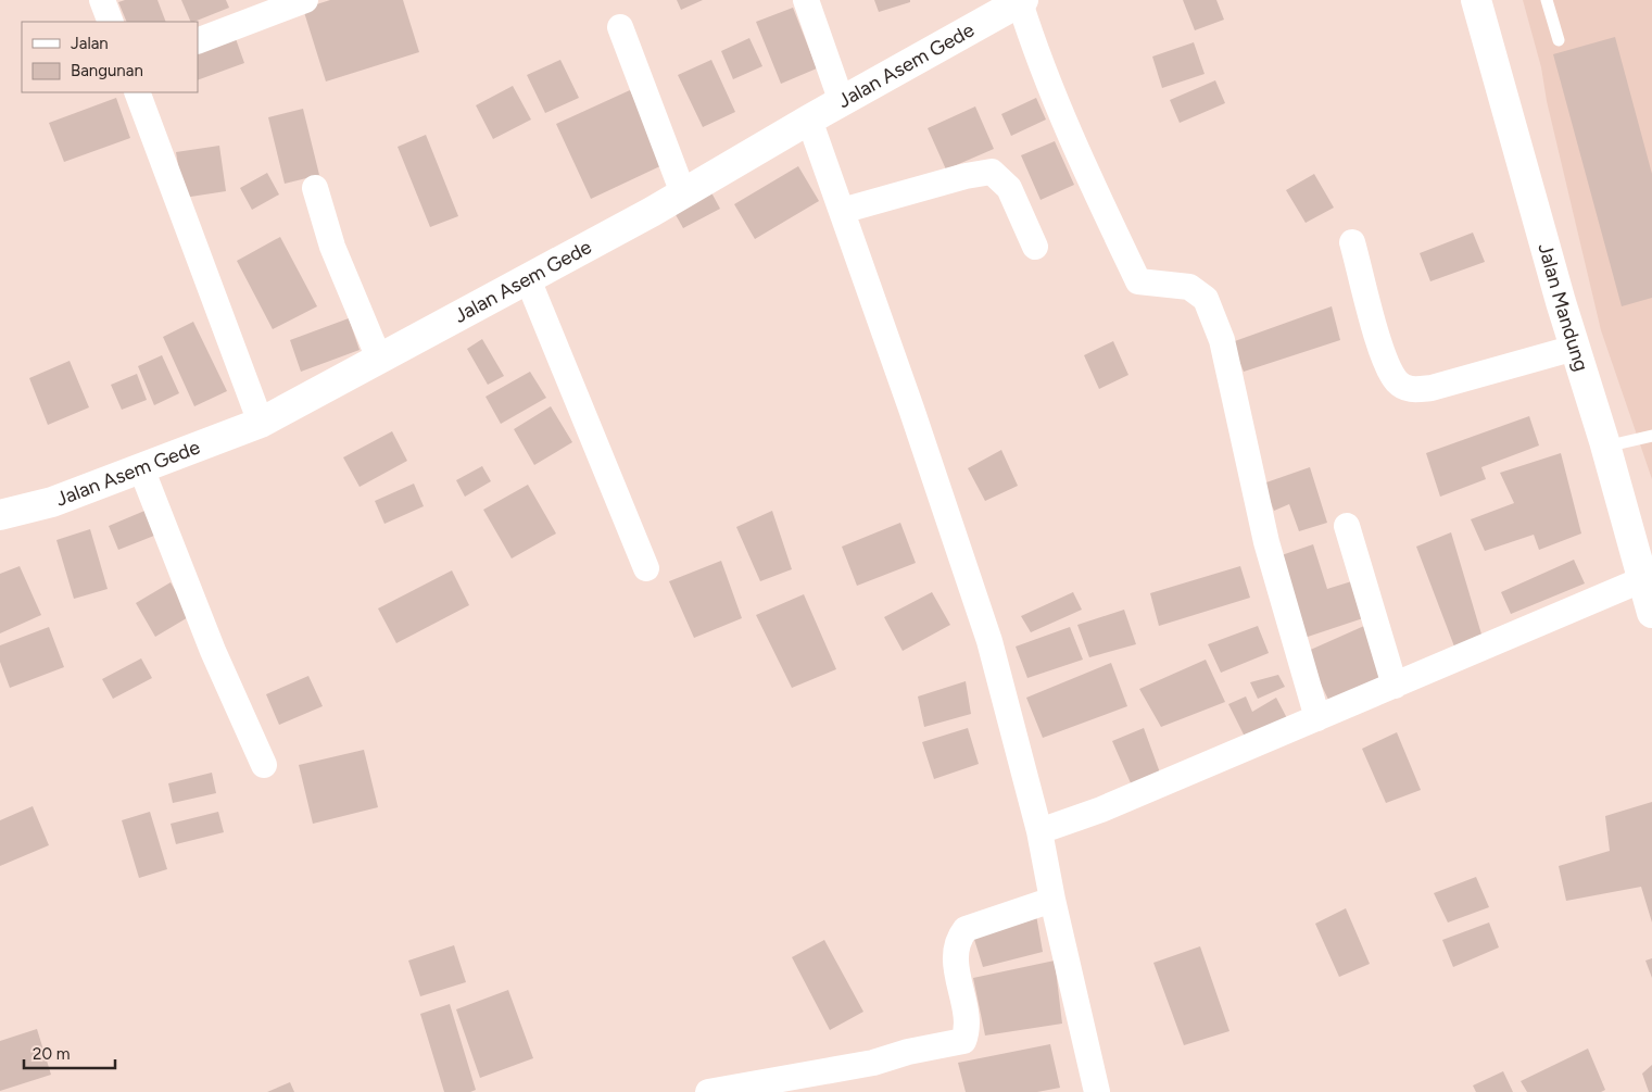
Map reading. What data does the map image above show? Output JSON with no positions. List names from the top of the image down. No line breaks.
{"streets":{"street":["Jalan Asem Gede","Jalan Mandung"]},"legend":["Jalan","Bangunan"],"scale_bar":"20 m"}
